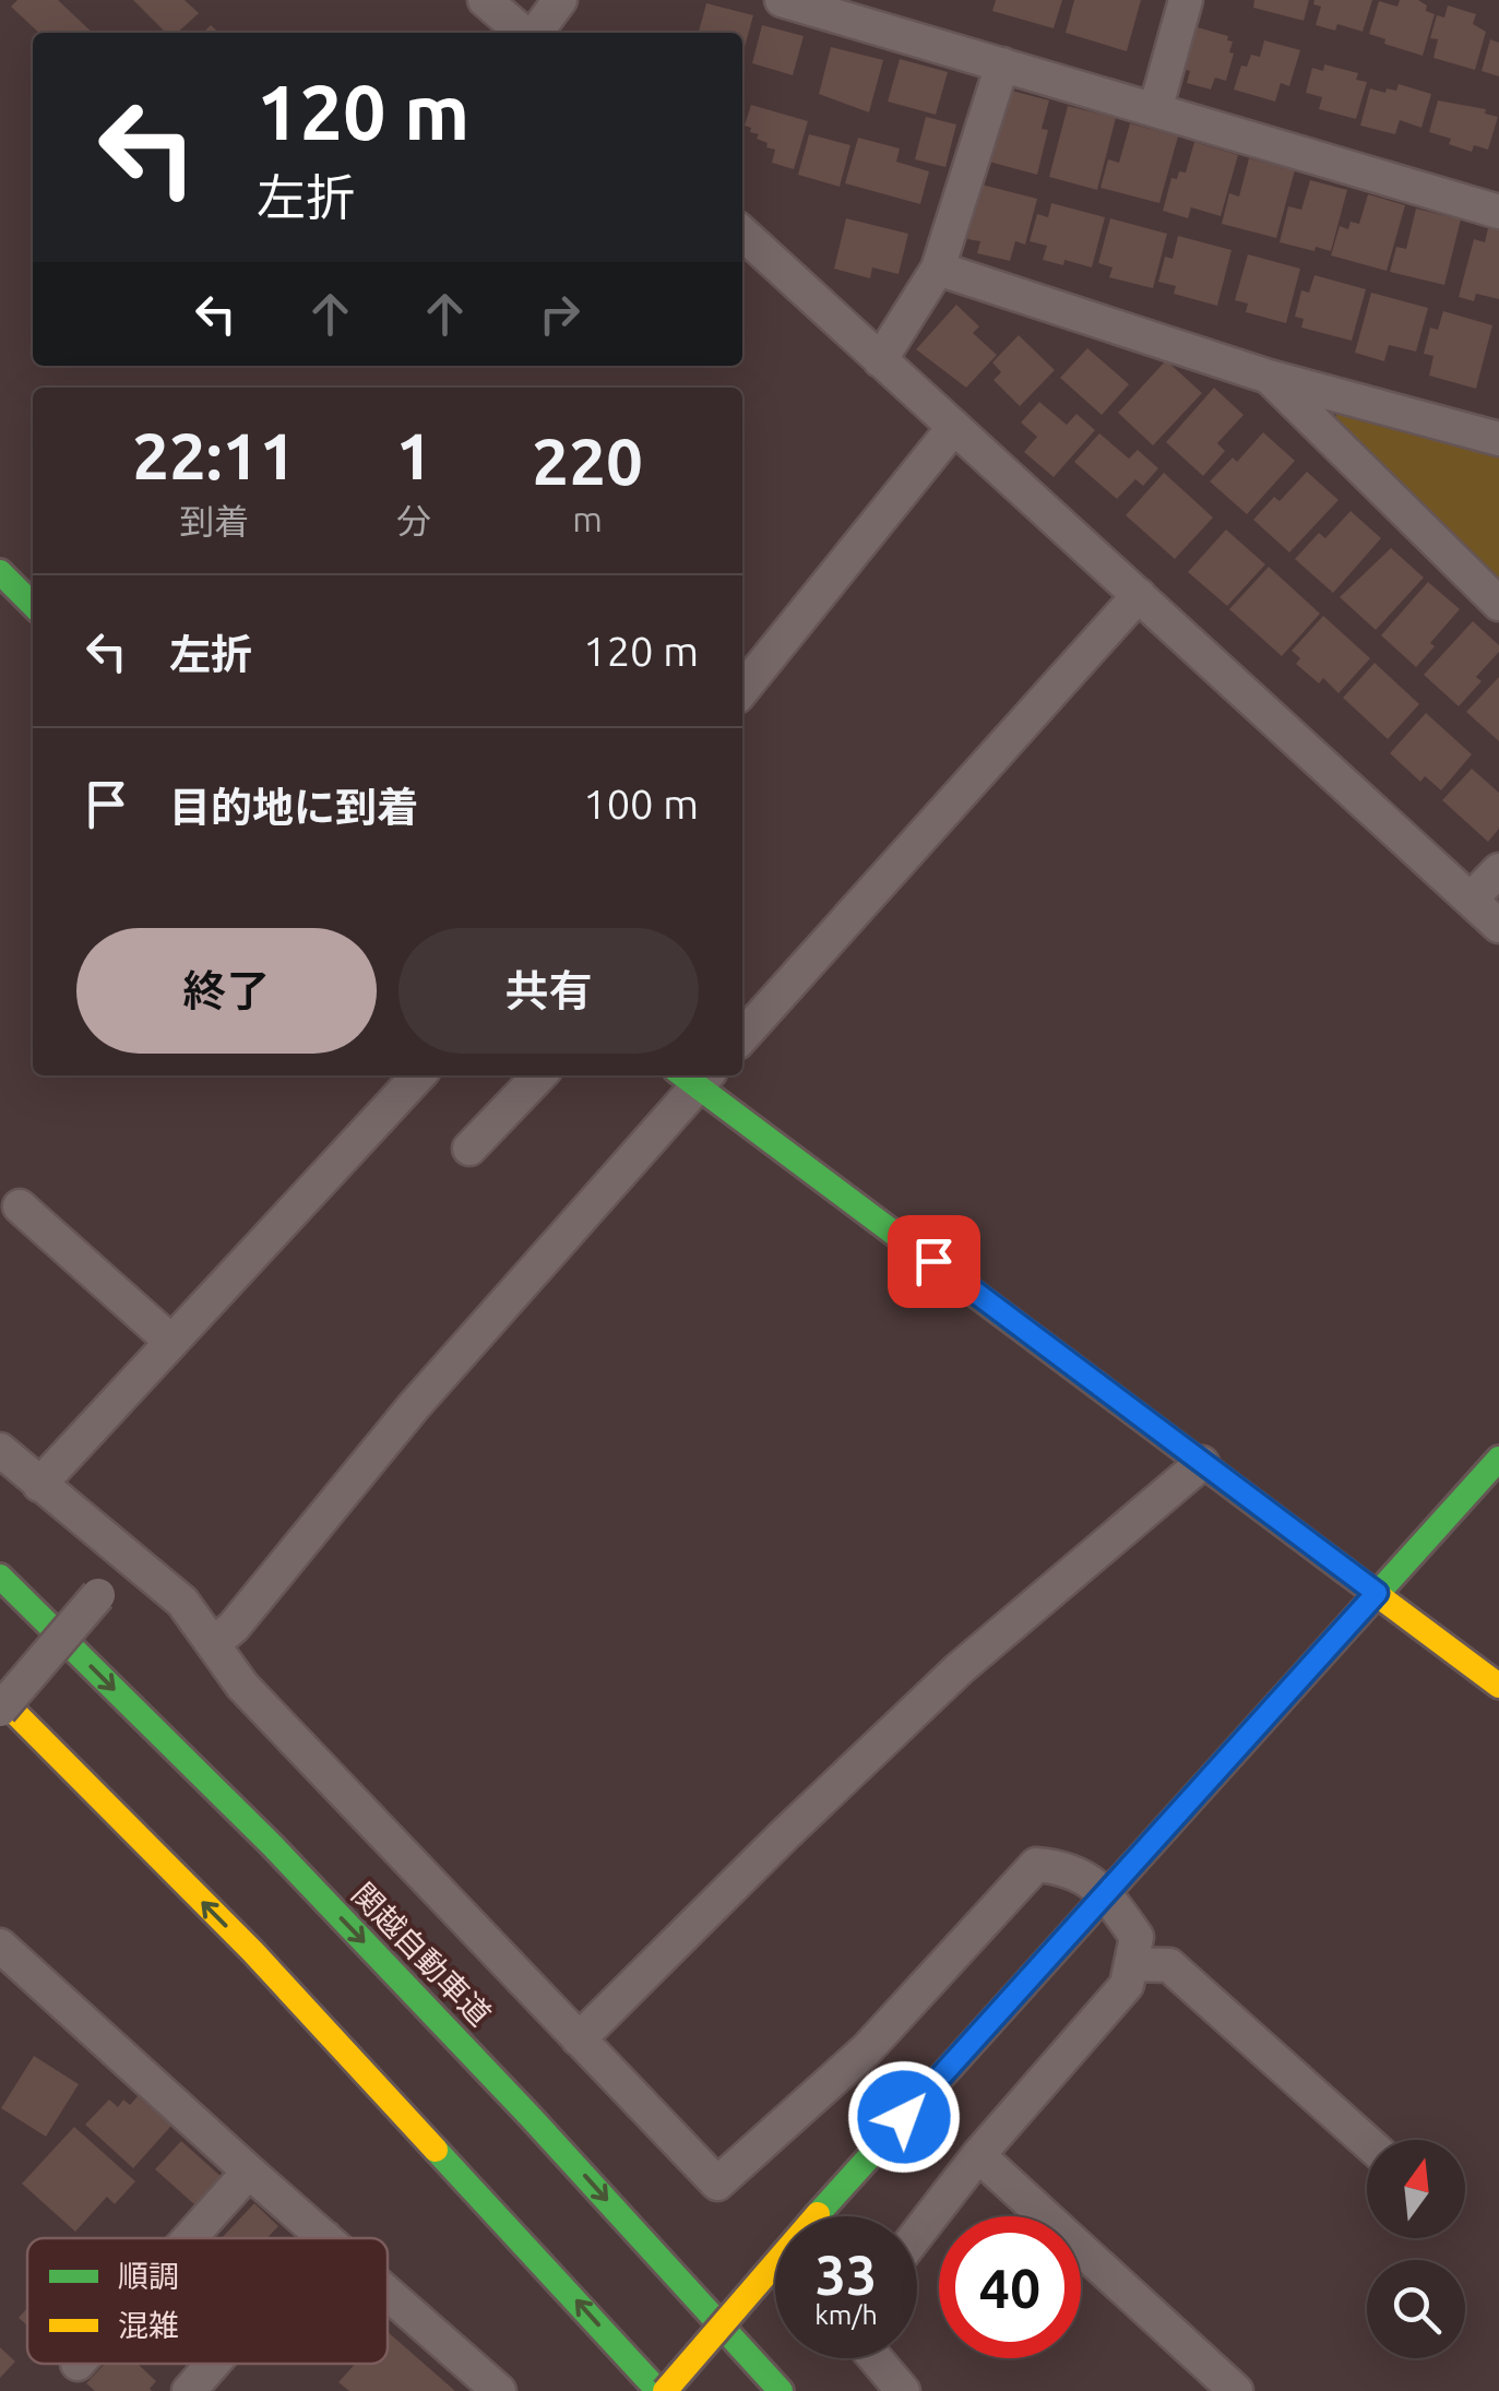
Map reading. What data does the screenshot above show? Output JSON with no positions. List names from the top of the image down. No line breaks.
{"streets":{"main road":["関越自動車道"]},"legend":["順調","混雑"],"north":"top","page":{"turn":["120 m","左折"],"eta":["22:11","到着","1","分","220","m"],"list":[{"name":"左折","value":"120 m"},{"name":"目的地に到着","value":"100 m"}],"buttons":["終了","共有"],"speed":"33 km/h","limit":"40"}}
